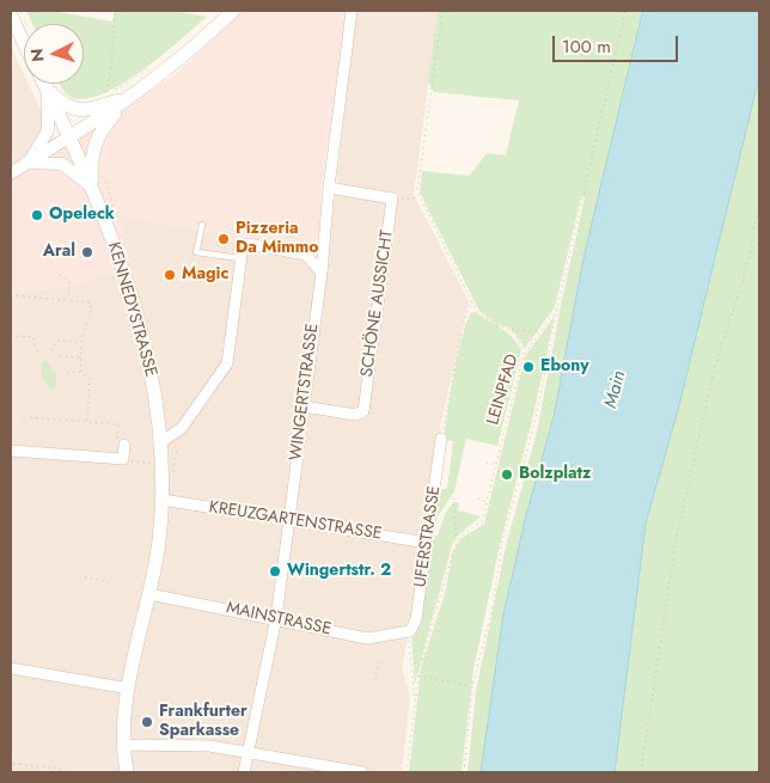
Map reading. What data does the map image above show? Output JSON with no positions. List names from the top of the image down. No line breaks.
{"streets":{"main road":["KENNEDYSTRASSE"],"street":["SCHÖNE AUSSICHT","WINGERTSTRASSE","KREUZGARTENSTRASSE","UFERSTRASSE","MAINSTRASSE"],"path":["LEINPFAD"]},"crossings":[["SCHÖNE AUSSICHT","WINGERTSTRASSE"],["KENNEDYSTRASSE","KREUZGARTENSTRASSE"],["KENNEDYSTRASSE","MAINSTRASSE"],["WINGERTSTRASSE","KREUZGARTENSTRASSE"],["WINGERTSTRASSE","MAINSTRASSE"],["KREUZGARTENSTRASSE","UFERSTRASSE"],["UFERSTRASSE","MAINSTRASSE"]],"water":["Main"],"places":["Opeleck","Pizzeria Da Mimmo","Aral","Magic","Ebony","Bolzplatz","Wingertstr. 2","Frankfurter Sparkasse"],"scale_bar":"100 m","north":"left"}
